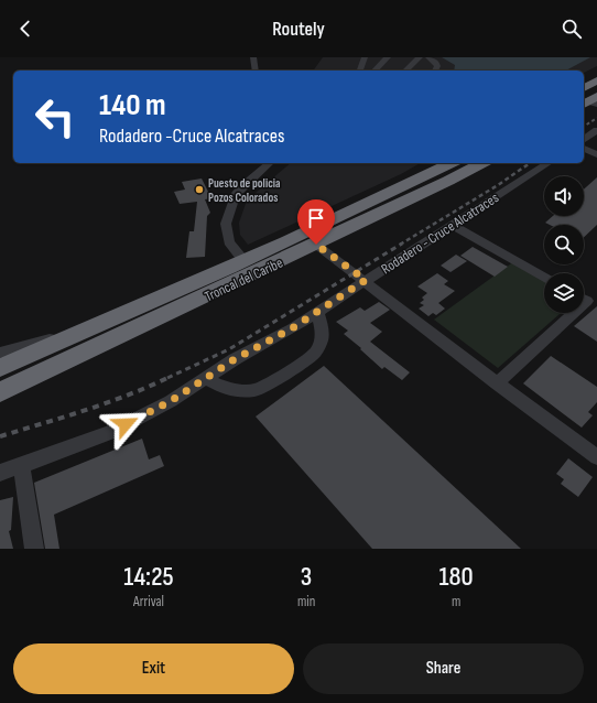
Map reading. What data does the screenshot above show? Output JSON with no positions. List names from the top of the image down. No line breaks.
{"streets":{"highway":["Troncal del Caribe"],"street":["Rodadero - Cruce Alcatraces"]},"places":["Puesto de policia Pozos Colorados"],"page":{"header":"Routely","turn":["140 m","Rodadero -Cruce Alcatraces"],"eta":["14:25","Arrival","3","min","180","m"],"buttons":["Exit","Share"]}}
